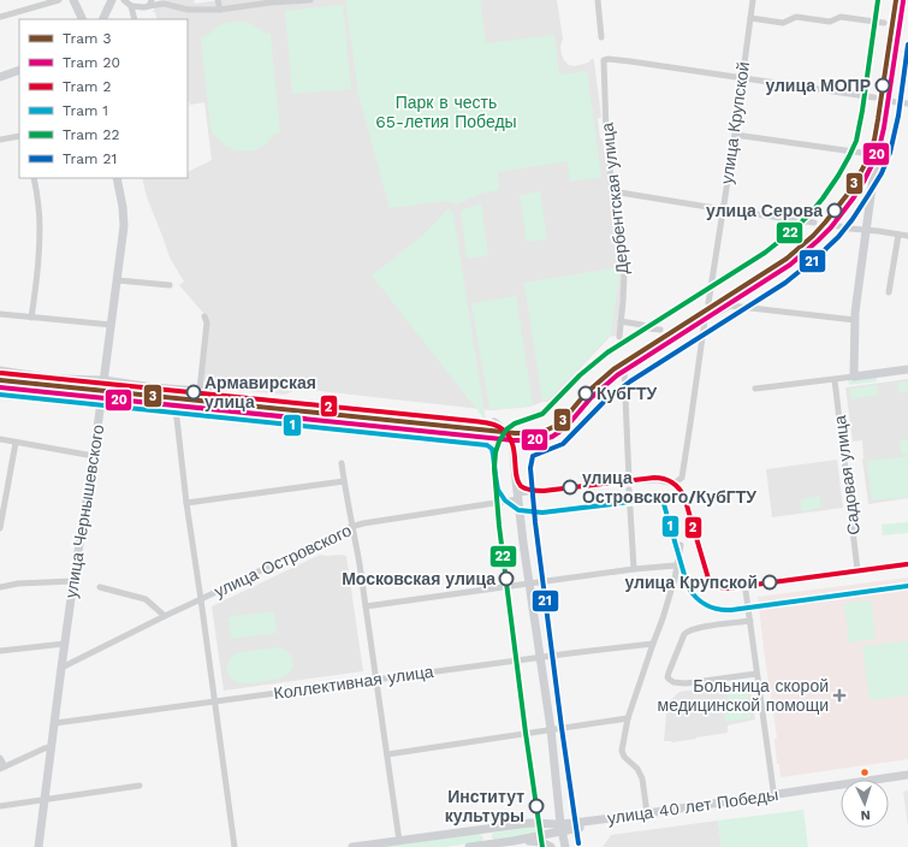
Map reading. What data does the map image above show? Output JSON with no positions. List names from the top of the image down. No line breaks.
{"streets":{"street":["улица Крупской","Дербентская улица","Садовая улица","улица Чернышевского","улица Островского","Коллективная улица","улица 40 лет Победы"]},"crossings":[["улица Крупской","Дербентская улица"],["улица Чернышевского","улица Островского"],["улица Чернышевского","Коллективная улица"]],"parks":["Парк в честь 65-летия Победы"],"places":{"other":["улица МОПР","улица Серова","Армавирская улица","КубГТУ","улица Островского/КубГТУ","Московская улица","улица Крупской","Институт культуры"],"health":["Больница скорой медицинской помощи"]},"lines":["tram line 3","tram line 22","tram line 20","tram line 21","tram line 2","tram line 1"],"legend":["Tram 3","Tram 20","Tram 2","Tram 1","Tram 22","Tram 21"],"north":"bottom"}
